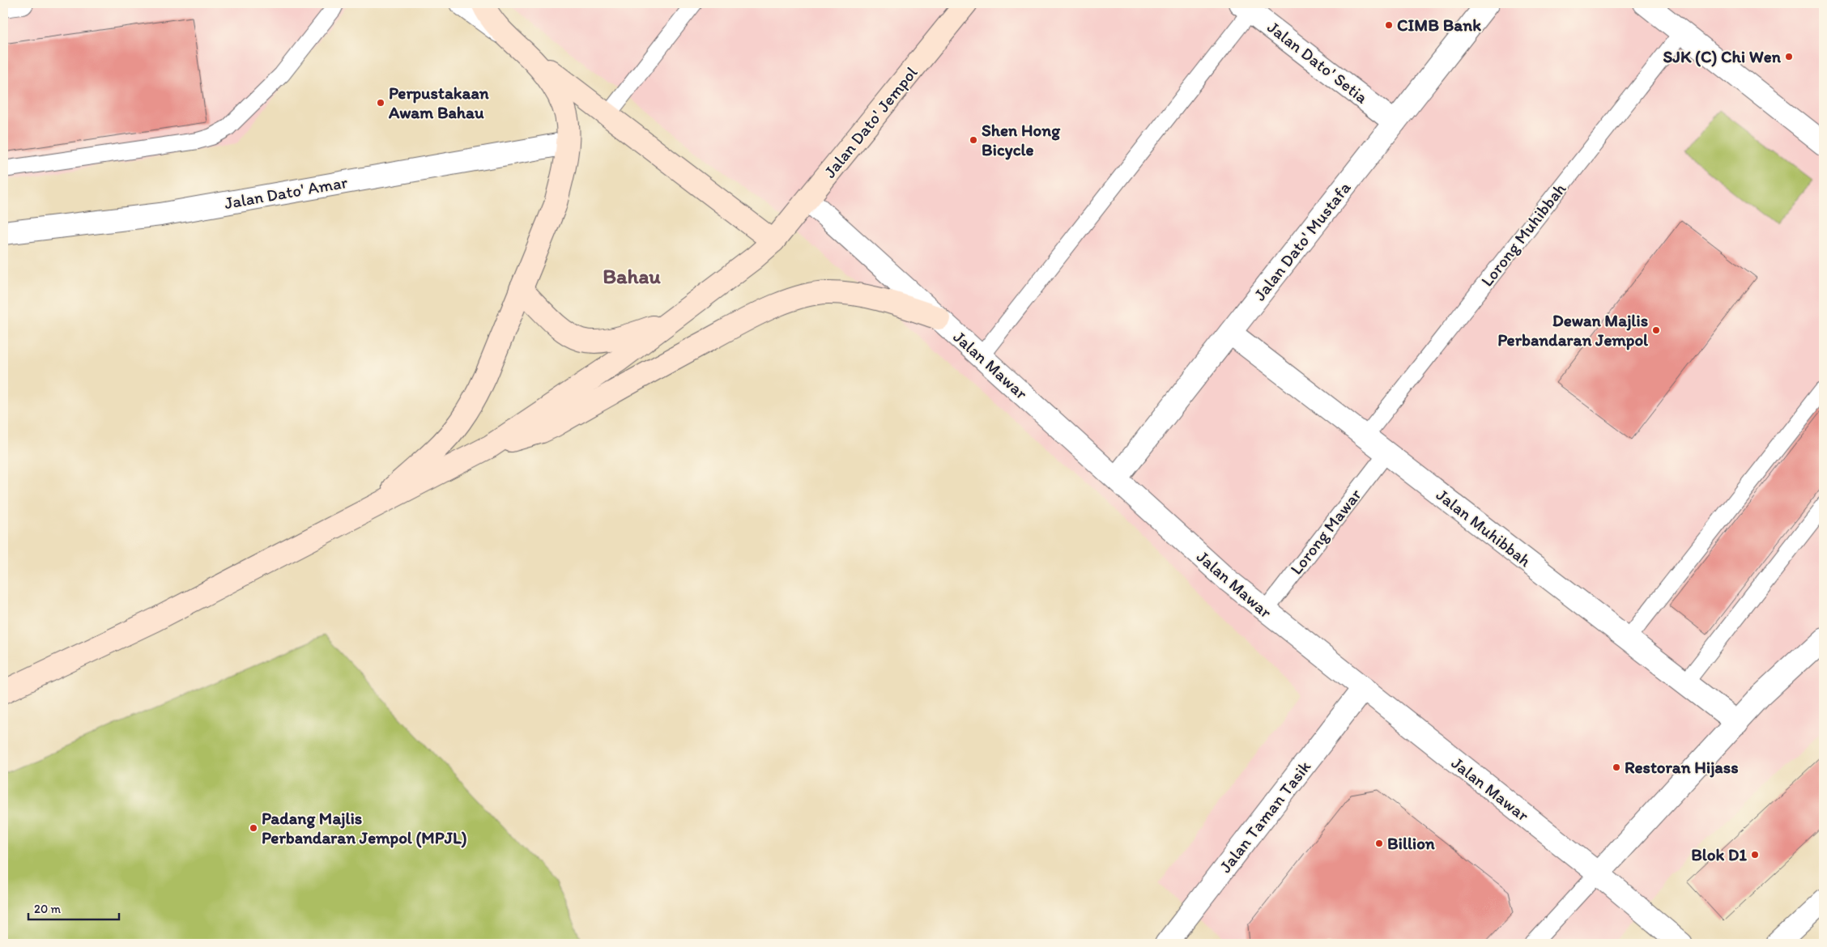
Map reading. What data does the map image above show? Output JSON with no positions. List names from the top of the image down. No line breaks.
{"streets":{"main road":["Jalan Dato' Jempol"],"street":["Jalan Dato' Setia","Jalan Dato' Amar","Jalan Dato' Mustafa","Jalan Mawar","Jalan Muhibbah","Jalan Taman Tasik"],"lane":["Lorong Muhibbah","Lorong Mawar"]},"crossings":[["Jalan Dato' Setia","Jalan Dato' Mustafa"],["Jalan Dato' Jempol","Jalan Mawar"],["Lorong Muhibbah","Jalan Muhibbah"],["Jalan Dato' Mustafa","Jalan Mawar"],["Jalan Dato' Mustafa","Jalan Muhibbah"],["Jalan Mawar","Lorong Mawar"],["Jalan Mawar","Jalan Taman Tasik"],["Jalan Muhibbah","Lorong Mawar"]],"districts":["Bahau"],"places":["CIMB Bank","SJK (C) Chi Wen","Perpustakaan Awam Bahau","Shen Hong Bicycle","Dewan Majlis Perbandaran Jempol","Restoran Hijass","Padang Majlis Perbandaran Jempol (MPJL)","Billion","Blok D1"],"scale_bar":"20 m"}
